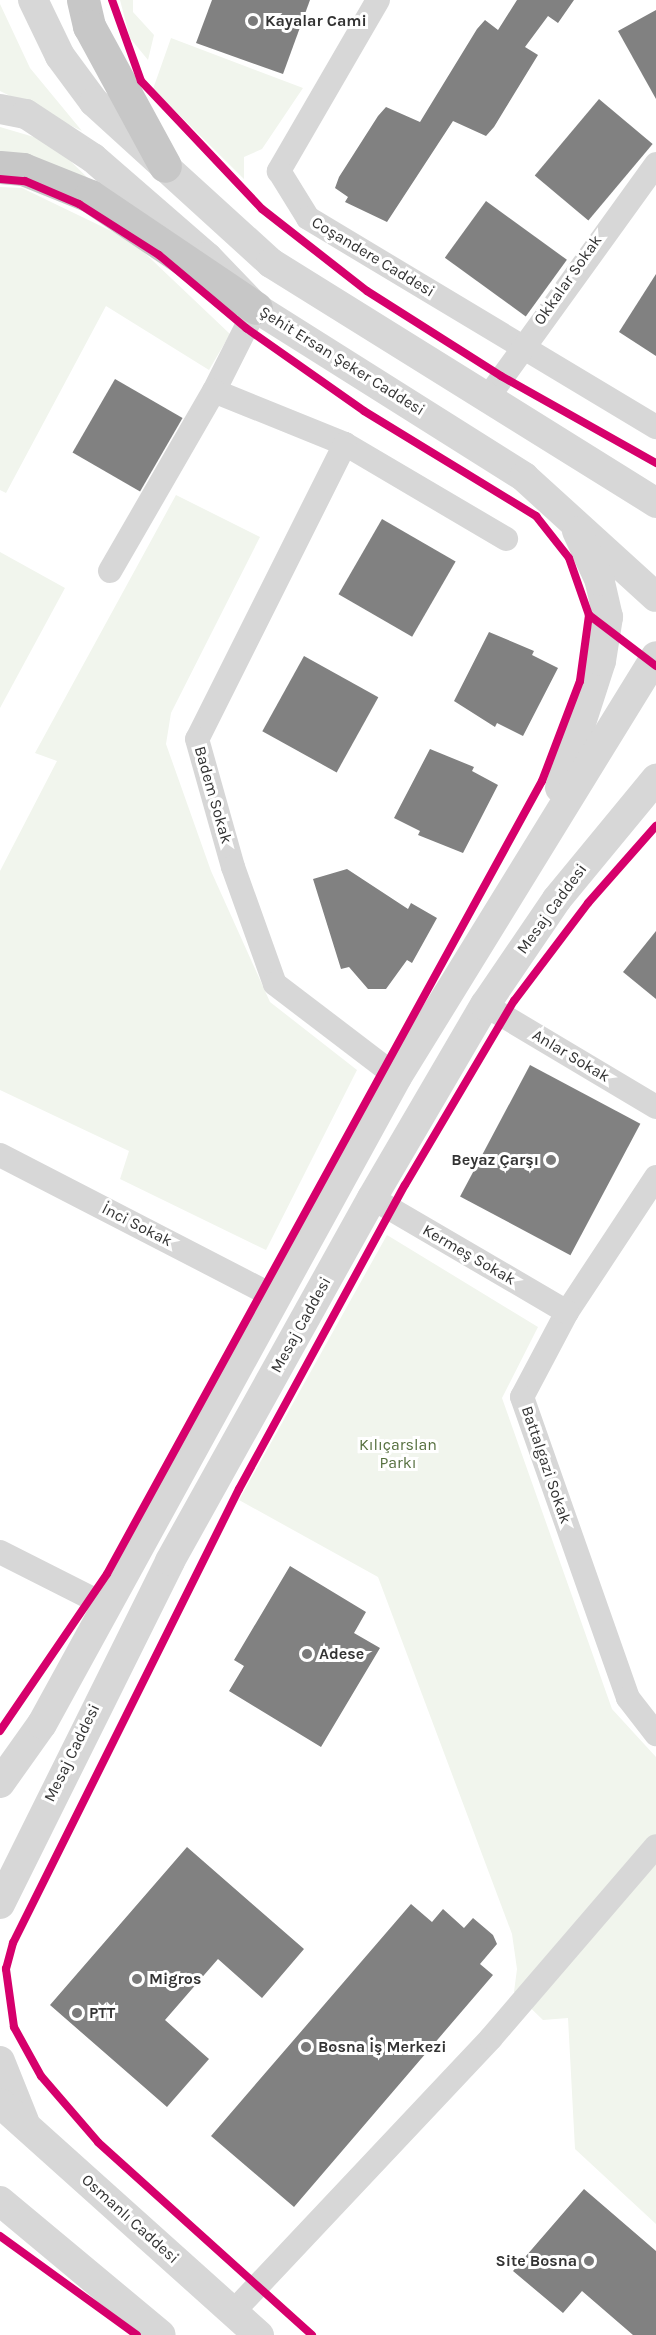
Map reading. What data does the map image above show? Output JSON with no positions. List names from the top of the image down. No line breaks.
{"streets":{"street":["Coşandere Caddesi","Okkalar Sokak","Şehit Ersan Şeker Caddesi","Badem Sokak","Mesaj Caddesi","Anlar Sokak","İnci Sokak","Kermeş Sokak","Battalgazi Sokak","Osmanlı Caddesi"]},"crossings":[["Coşandere Caddesi","Okkalar Sokak"],["Mesaj Caddesi","Anlar Sokak"],["Mesaj Caddesi","Kermeş Sokak"],["Kermeş Sokak","Battalgazi Sokak"]],"parks":["Kılıçarslan Parkı"],"places":["Kayalar Cami","Beyaz Çarşı","Adese","Migros","PTT","Bosna İş Merkezi","Site Bosna"]}
